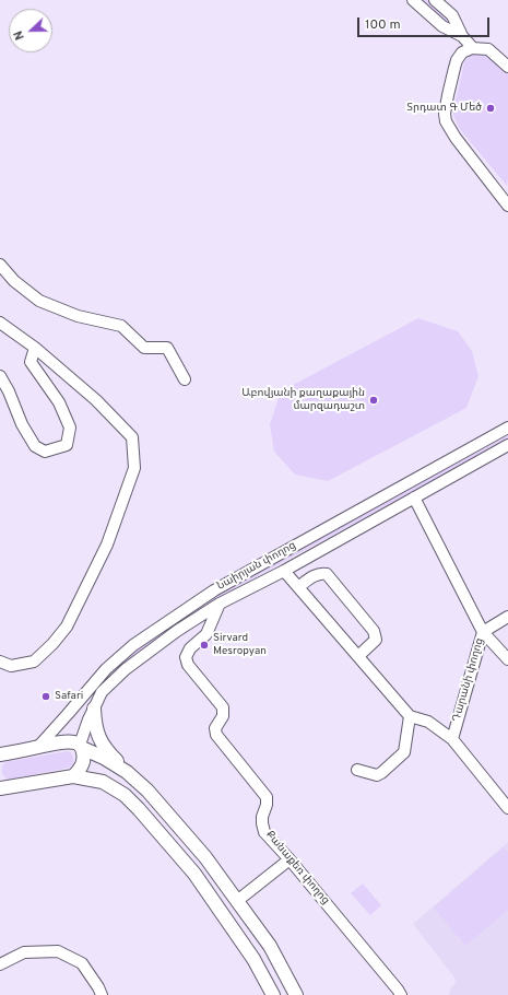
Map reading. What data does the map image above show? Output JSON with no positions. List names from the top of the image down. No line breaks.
{"streets":{"street":["Նաիրյան փողոց","Դարանի փողոց","Քանաքեռ փողոց"]},"crossings":[["Նաիրյան փողոց","Դարանի փողոց"],["Նաիրյան փողոց","Քանաքեռ փողոց"]],"places":["Տրդատ Գ Մեծ","Աբովյանի քաղաքային մարզադաշտ","Sirvard Mesropyan","Safari"],"scale_bar":"100 m","north":"left"}
